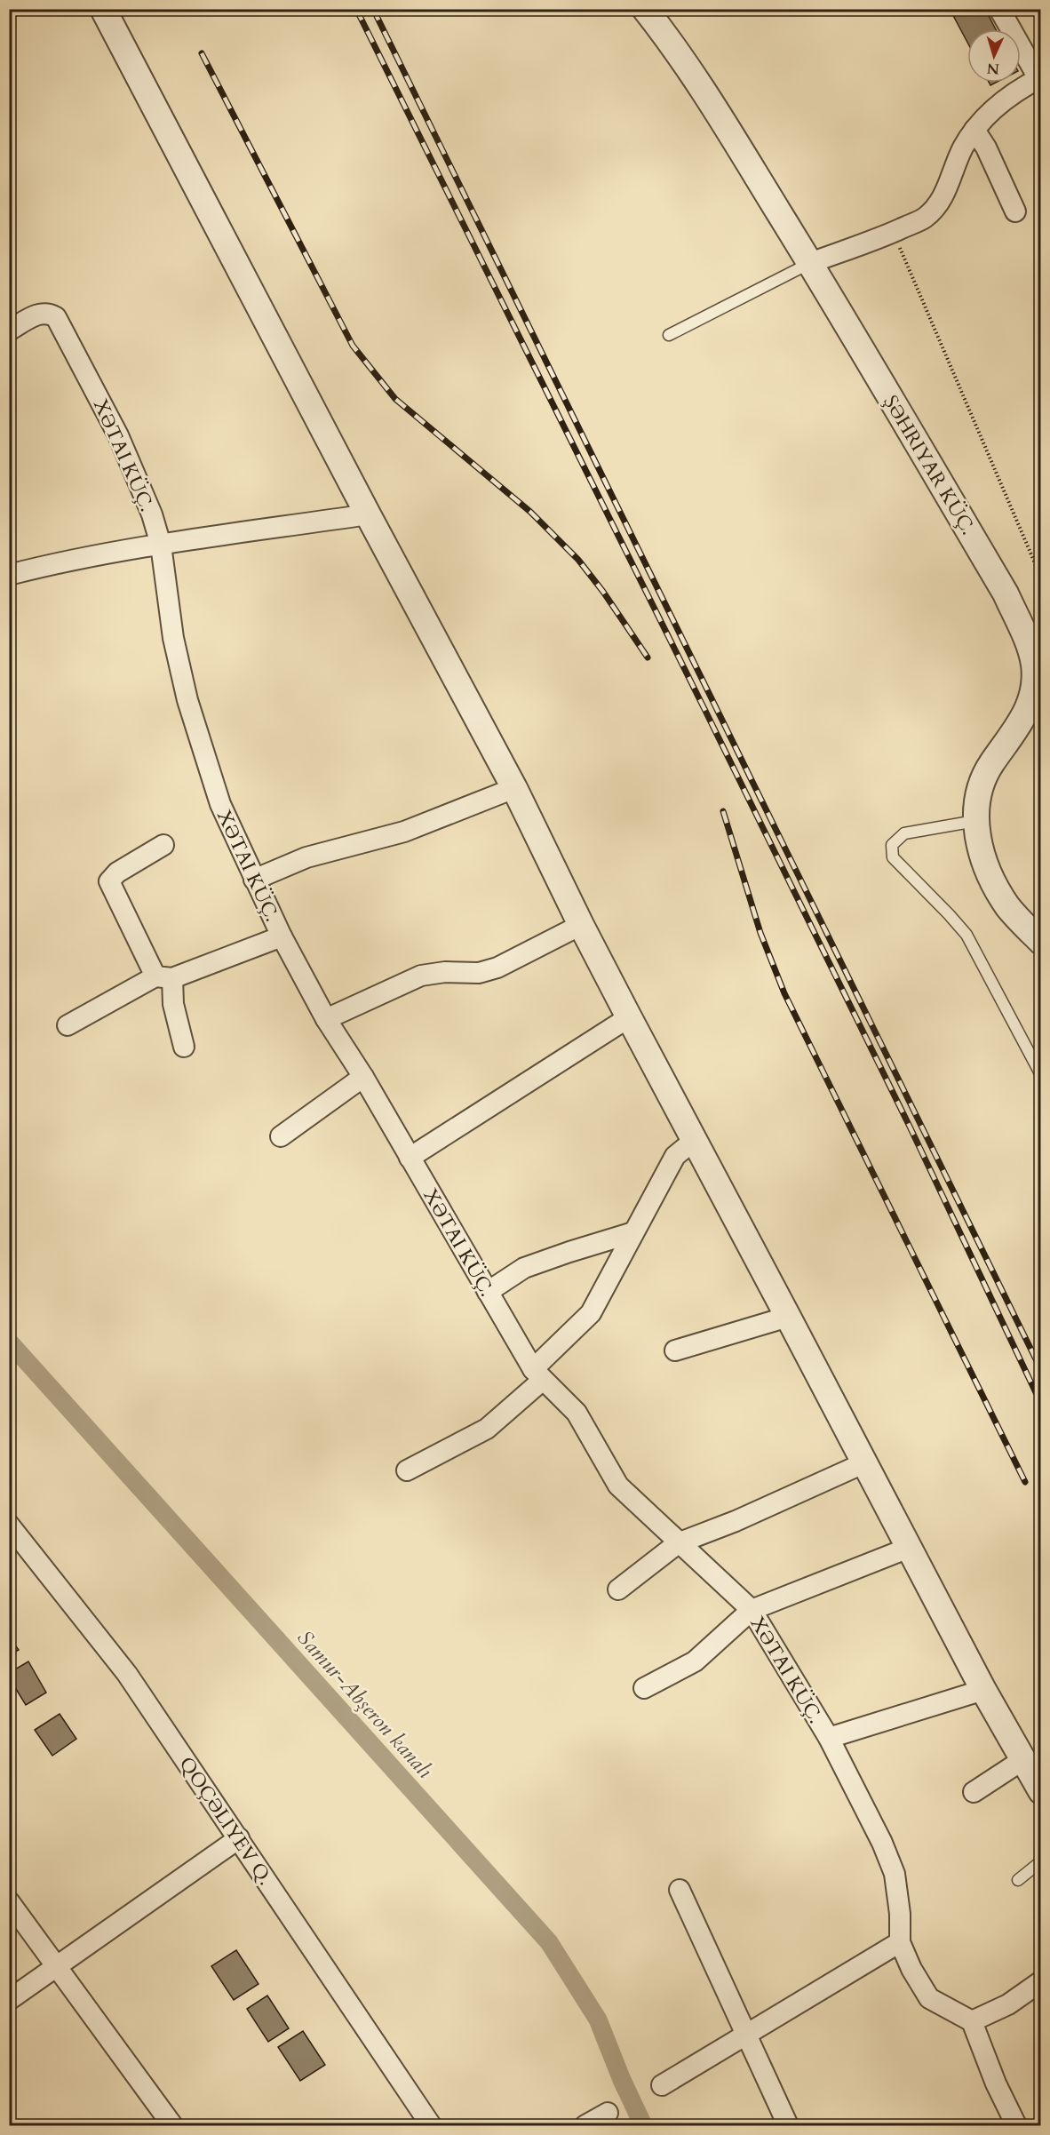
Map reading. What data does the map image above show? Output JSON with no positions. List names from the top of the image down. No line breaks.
{"streets":{"street":["XƏTAI KÜÇ.","ŞƏHRIYAR KÜÇ.","QOÇƏLIYEV Q."]},"water":["Samur-Abşeron kanalı"],"north":"bottom"}
